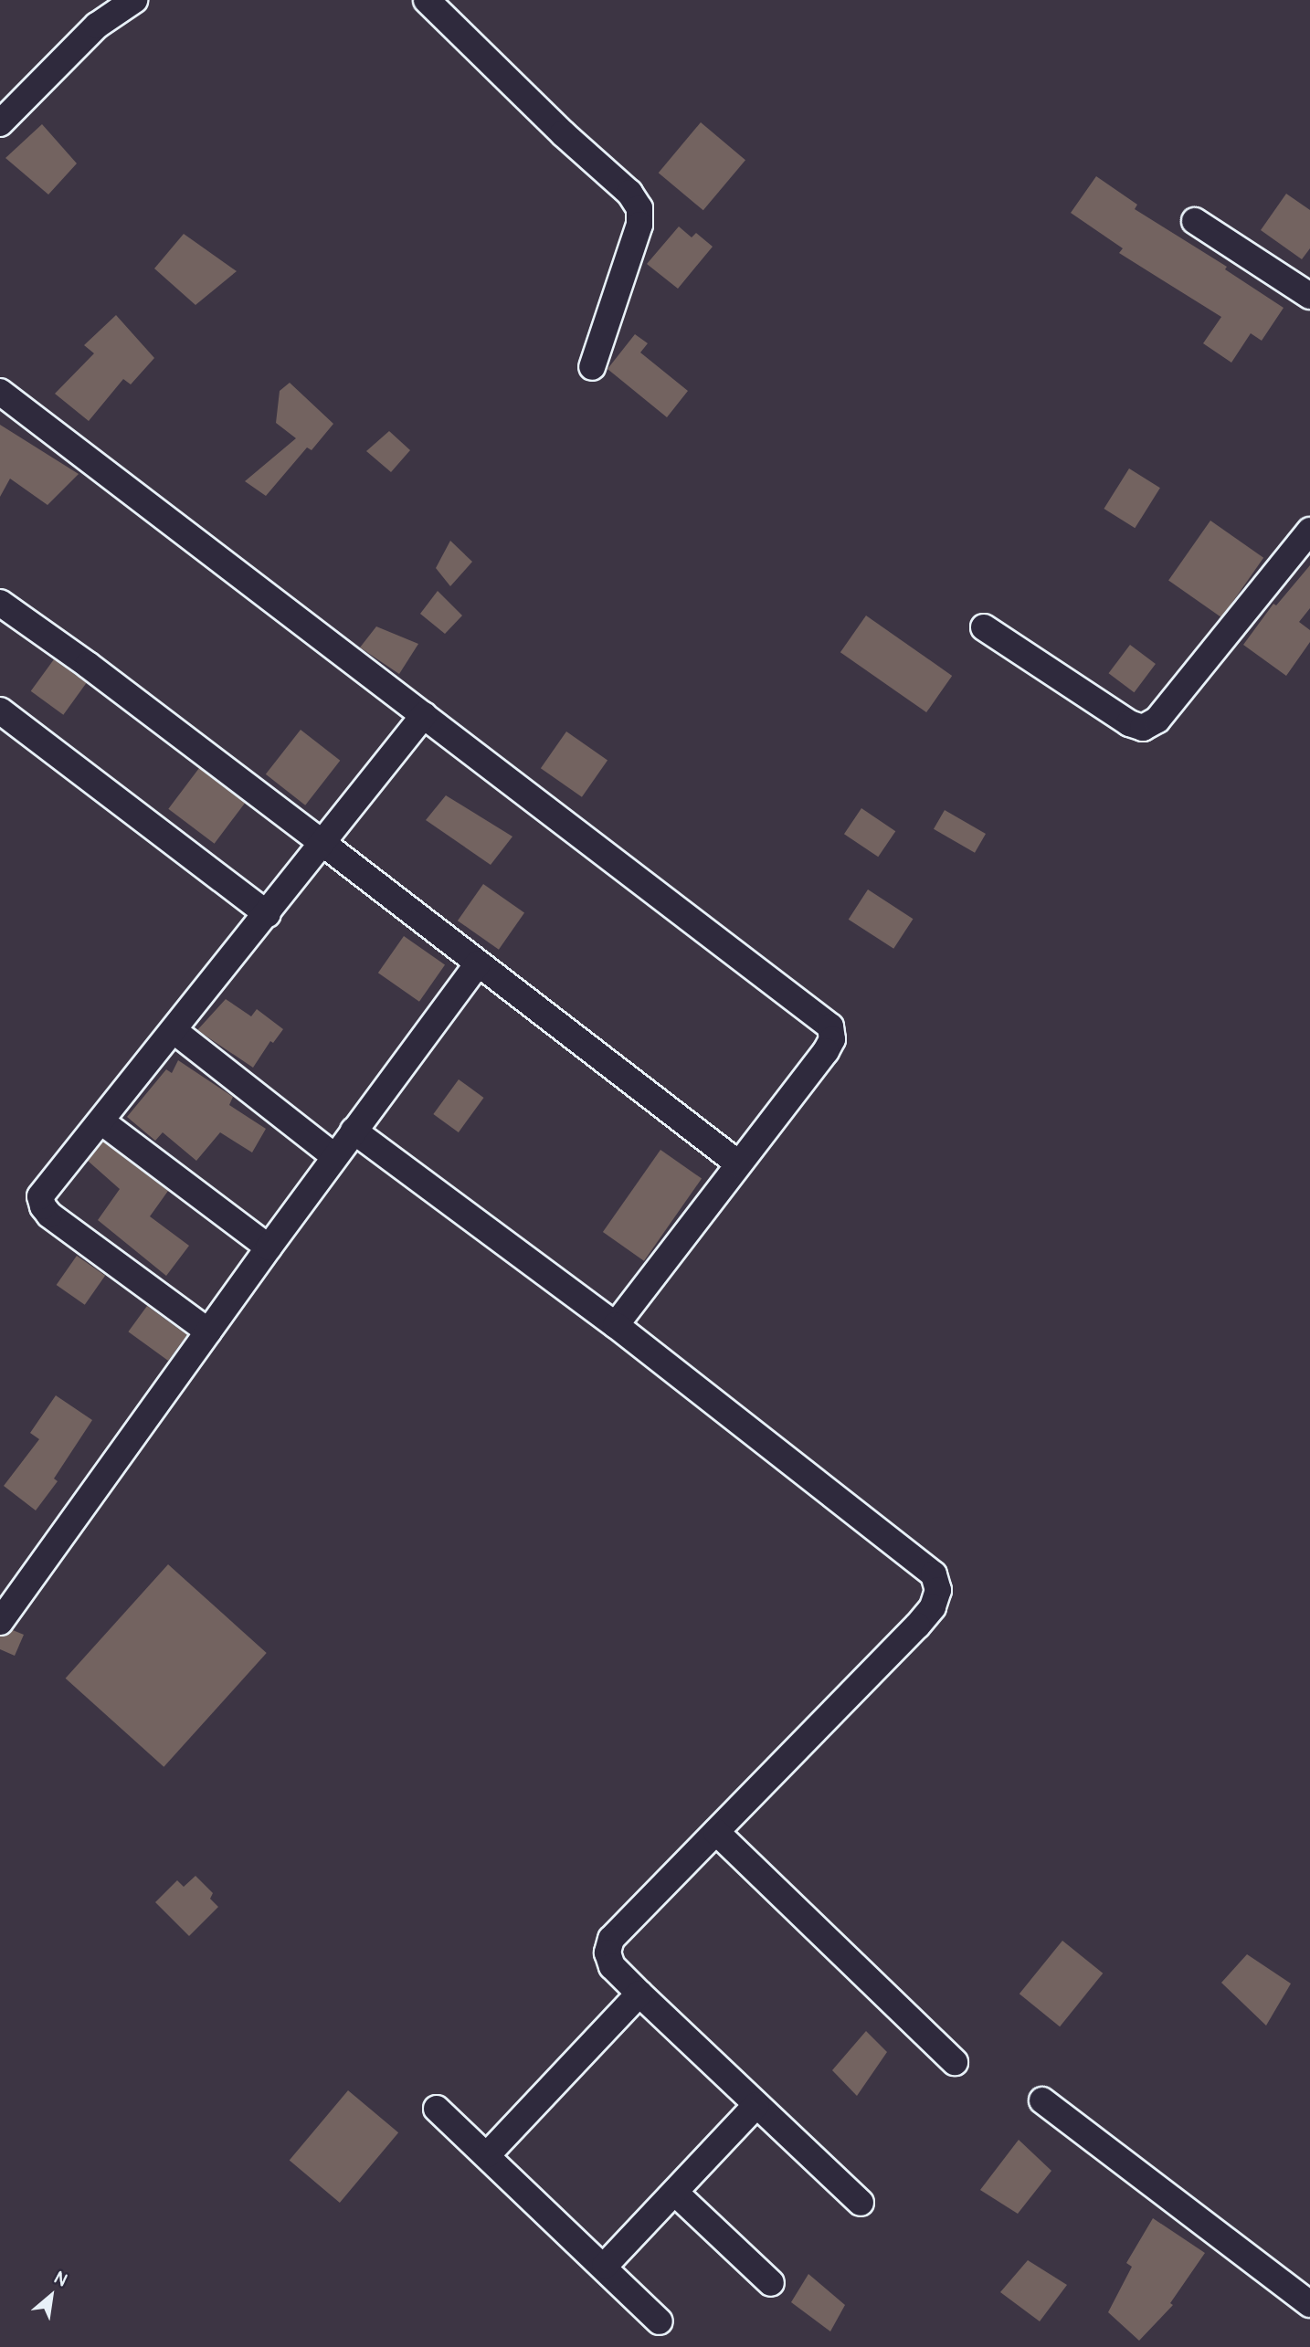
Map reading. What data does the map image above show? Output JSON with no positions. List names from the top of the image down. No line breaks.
{"north":"top right"}
